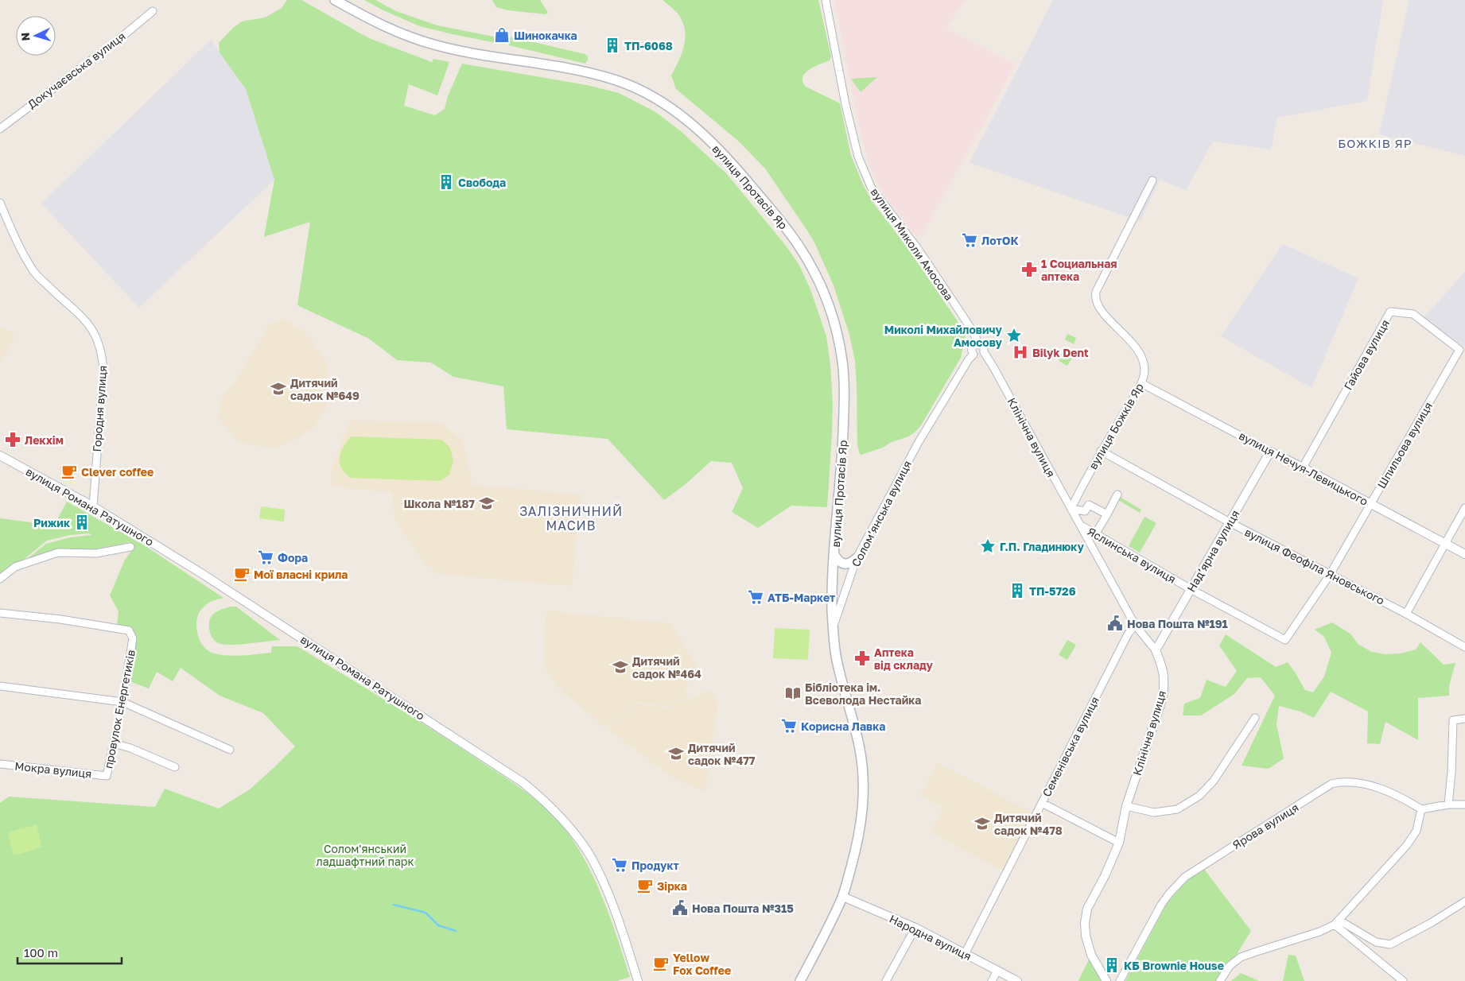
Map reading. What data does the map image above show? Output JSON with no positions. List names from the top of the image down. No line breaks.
{"streets":{"main road":["вулиця Протасів Яр","Соломʼянська вулиця"],"street":["Докучаєвська вулиця","вулиця Миколи Амосова","Гайова вулиця","Городня вулиця","вулиця Божків Яр","Клінічна вулиця","Шпильова вулиця","вулиця Нечуя-Левицького","вулиця Романа Ратушного","Надʼярна вулиця","Яслинська вулиця","вулиця Феофіла Яновського","провулок Енергетиків","Семенівська вулиця","Мокра вулиця","Ярова вулиця","Народна вулиця"]},"crossings":[["вулиця Протасів Яр","Соломʼянська вулиця"],["вулиця Миколи Амосова","Клінічна вулиця"],["вулиця Миколи Амосова","Соломʼянська вулиця"],["Гайова вулиця","Шпильова вулиця"],["Гайова вулиця","вулиця Нечуя-Левицького"],["Городня вулиця","вулиця Романа Ратушного"],["вулиця Божків Яр","Клінічна вулиця"],["вулиця Божків Яр","вулиця Нечуя-Левицького"],["вулиця Божків Яр","вулиця Феофіла Яновського"],["Клінічна вулиця","Соломʼянська вулиця"],["Клінічна вулиця","Надʼярна вулиця"],["Клінічна вулиця","Яслинська вулиця"],["Клінічна вулиця","Семенівська вулиця"],["Шпильова вулиця","вулиця Нечуя-Левицького"],["Шпильова вулиця","Яслинська вулиця"],["Шпильова вулиця","вулиця Феофіла Яновського"],["вулиця Нечуя-Левицького","Надʼярна вулиця"],["Соломʼянська вулиця","Народна вулиця"],["Надʼярна вулиця","Яслинська вулиця"],["Надʼярна вулиця","вулиця Феофіла Яновського"],["провулок Енергетиків","Мокра вулиця"],["Семенівська вулиця","Народна вулиця"]],"districts":["БОЖКІВ ЯР","ЗАЛІЗНИЧНИЙ МАСИВ"],"parks":["Солом'янський ладшафтний парк"],"places":{"shop":["Шинокачка"],"building":["ТП-6068","Свобода","Рижик","ТП-5726","КБ Brownie House"],"supermarket":["ЛотОК","Фора","АТБ-Маркет","Корисна Лавка","Продукт"],"pharmacy":["1 Социальная аптека","Лекхім","Аптека від складу"],"place":["Миколі Михайловичу Амосову","Г.П. Гладинюку"],"hospital":["Bilyk Dent"],"school or university":["Дитячий садок №649","Школа №187","Дитячий садок №464","Дитячий садок №477","Дитячий садок №478"],"cafe":["Clever coffee","Мої власні крила","Зірка","Yellow Fox Coffee"],"public building":["Нова Пошта №191","Нова Пошта №315"],"library":["Бібліотека ім. Всеволода Нестайка"]},"scale_bar":"100 m","north":"left"}
